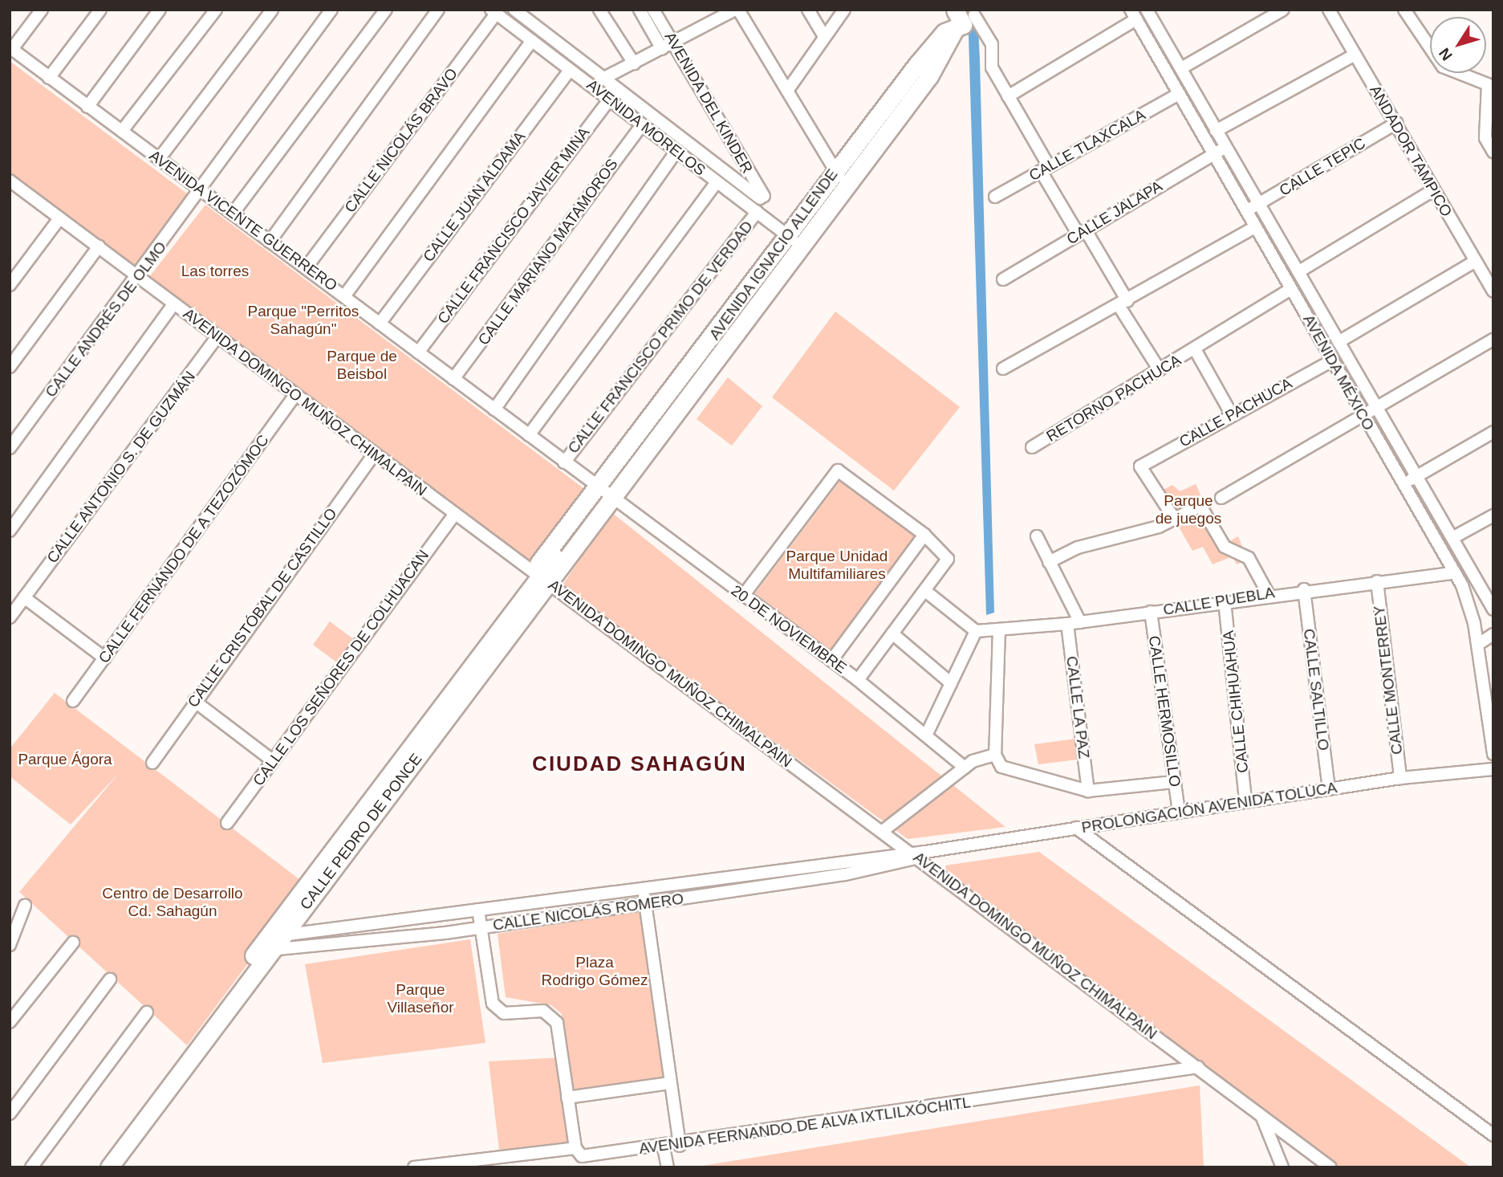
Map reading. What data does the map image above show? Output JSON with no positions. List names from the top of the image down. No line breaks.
{"streets":{"street":["AVENIDA DEL KINDER","AVENIDA MORELOS","CALLE NICOLÁS BRAVO","CALLE TLAXCALA","ANDADOR TAMPICO","CALLE TEPIC","CALLE JUAN ALDAMA","CALLE JALAPA","AVENIDA VICENTE GUERRERO","CALLE FRANCISCO JAVIER MINA","CALLE MARIANO MATAMOROS","AVENIDA IGNACIO ALLENDE","CALLE ANDRÉS DE OLMO","CALLE FRANCISCO PRIMO DE VERDAD","AVENIDA MÉXICO","RETORNO PACHUCA","AVENIDA DOMINGO MUÑOZ CHIMALPAIN","CALLE PACHUCA","CALLE ANTONIO S. DE GUZMÁN","CALLE FERNANDO DE A TEZOZÓMOC","CALLE PUEBLA","CALLE CRISTÓBAL DE CASTILLO","20 DE NOVIEMBRE","CALLE LOS SEÑORES DE COLHUACAN","CALLE MONTERREY","CALLE SALTILLO","CALLE CHIHUAHUA","CALLE LA PAZ","CALLE HERMOSILLO","PROLONGACIÓN AVENIDA TOLUCA","CALLE PEDRO DE PONCE","CALLE NICOLÁS ROMERO","AVENIDA FERNANDO DE ALVA IXTLILXÓCHITL"]},"crossings":[["AVENIDA DEL KINDER","AVENIDA MORELOS"],["AVENIDA MORELOS","CALLE NICOLÁS BRAVO"],["AVENIDA MORELOS","CALLE JUAN ALDAMA"],["AVENIDA MORELOS","CALLE FRANCISCO JAVIER MINA"],["AVENIDA MORELOS","CALLE MARIANO MATAMOROS"],["AVENIDA MORELOS","AVENIDA IGNACIO ALLENDE"],["AVENIDA MORELOS","CALLE FRANCISCO PRIMO DE VERDAD"],["CALLE NICOLÁS BRAVO","AVENIDA VICENTE GUERRERO"],["CALLE TLAXCALA","AVENIDA MÉXICO"],["ANDADOR TAMPICO","CALLE TEPIC"],["CALLE TEPIC","AVENIDA MÉXICO"],["CALLE JUAN ALDAMA","AVENIDA VICENTE GUERRERO"],["CALLE JALAPA","AVENIDA MÉXICO"],["AVENIDA VICENTE GUERRERO","CALLE FRANCISCO JAVIER MINA"],["AVENIDA VICENTE GUERRERO","CALLE MARIANO MATAMOROS"],["AVENIDA VICENTE GUERRERO","AVENIDA IGNACIO ALLENDE"],["AVENIDA VICENTE GUERRERO","CALLE ANDRÉS DE OLMO"],["AVENIDA VICENTE GUERRERO","CALLE FRANCISCO PRIMO DE VERDAD"],["AVENIDA VICENTE GUERRERO","20 DE NOVIEMBRE"],["AVENIDA VICENTE GUERRERO","CALLE PEDRO DE PONCE"],["AVENIDA IGNACIO ALLENDE","20 DE NOVIEMBRE"],["AVENIDA IGNACIO ALLENDE","CALLE PEDRO DE PONCE"],["CALLE ANDRÉS DE OLMO","AVENIDA DOMINGO MUÑOZ CHIMALPAIN"],["AVENIDA MÉXICO","RETORNO PACHUCA"],["AVENIDA MÉXICO","CALLE PACHUCA"],["AVENIDA MÉXICO","CALLE PUEBLA"],["RETORNO PACHUCA","CALLE PACHUCA"],["AVENIDA DOMINGO MUÑOZ CHIMALPAIN","CALLE ANTONIO S. DE GUZMÁN"],["AVENIDA DOMINGO MUÑOZ CHIMALPAIN","CALLE FERNANDO DE A TEZOZÓMOC"],["AVENIDA DOMINGO MUÑOZ CHIMALPAIN","CALLE CRISTÓBAL DE CASTILLO"],["AVENIDA DOMINGO MUÑOZ CHIMALPAIN","CALLE LOS SEÑORES DE COLHUACAN"],["AVENIDA DOMINGO MUÑOZ CHIMALPAIN","PROLONGACIÓN AVENIDA TOLUCA"],["AVENIDA DOMINGO MUÑOZ CHIMALPAIN","CALLE PEDRO DE PONCE"],["AVENIDA DOMINGO MUÑOZ CHIMALPAIN","CALLE NICOLÁS ROMERO"],["AVENIDA DOMINGO MUÑOZ CHIMALPAIN","AVENIDA FERNANDO DE ALVA IXTLILXÓCHITL"],["CALLE PUEBLA","CALLE MONTERREY"],["CALLE PUEBLA","CALLE SALTILLO"],["CALLE PUEBLA","CALLE CHIHUAHUA"],["CALLE PUEBLA","CALLE LA PAZ"],["CALLE PUEBLA","CALLE HERMOSILLO"],["20 DE NOVIEMBRE","CALLE PEDRO DE PONCE"],["CALLE MONTERREY","PROLONGACIÓN AVENIDA TOLUCA"],["CALLE SALTILLO","PROLONGACIÓN AVENIDA TOLUCA"],["CALLE CHIHUAHUA","PROLONGACIÓN AVENIDA TOLUCA"],["CALLE HERMOSILLO","PROLONGACIÓN AVENIDA TOLUCA"],["PROLONGACIÓN AVENIDA TOLUCA","CALLE NICOLÁS ROMERO"],["CALLE PEDRO DE PONCE","CALLE NICOLÁS ROMERO"]],"districts":["CIUDAD SAHAGÚN"],"parks":["Las torres","Parque \"Perritos Sahagún\"","Parque de Beisbol","Parque de juegos","Parque Unidad Multifamiliares","Parque Ágora","Centro de Desarrollo Cd. Sahagún","Plaza Rodrigo Gómez","Parque Villaseñor"],"north":"bottom left"}
